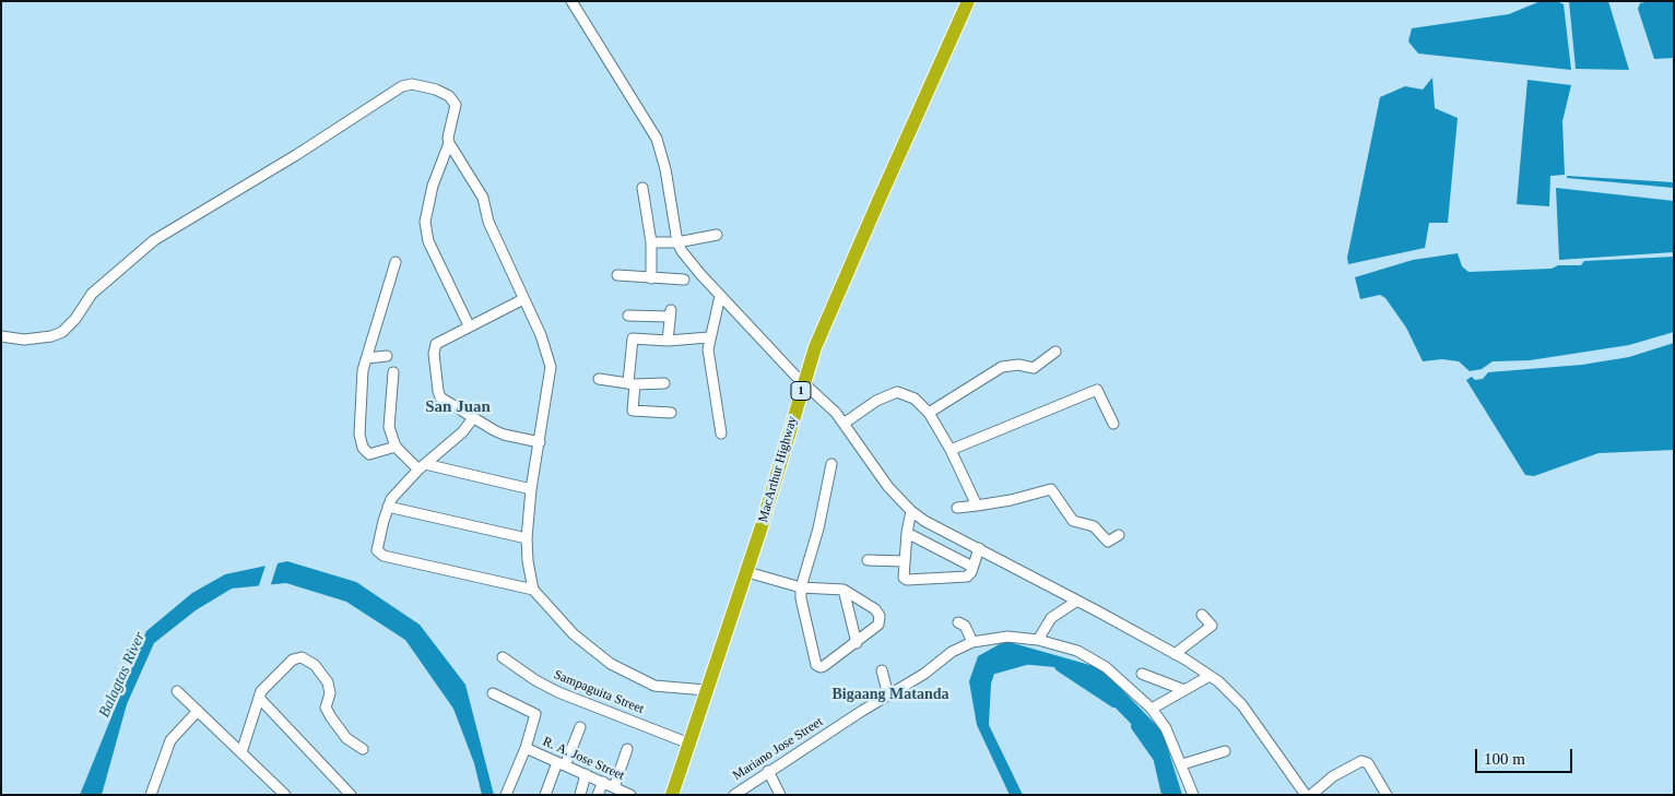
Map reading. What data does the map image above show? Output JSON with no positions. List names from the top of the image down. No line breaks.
{"streets":{"highway":["1","MacArthur Highway"],"street":["Sampaguita Street","Mariano Jose Street","R. A. Jose Street"]},"crossings":[["MacArthur Highway","Sampaguita Street"]],"districts":["San Juan","Bigaang Matanda"],"water":["Balagtas River"],"scale_bar":"100 m"}
